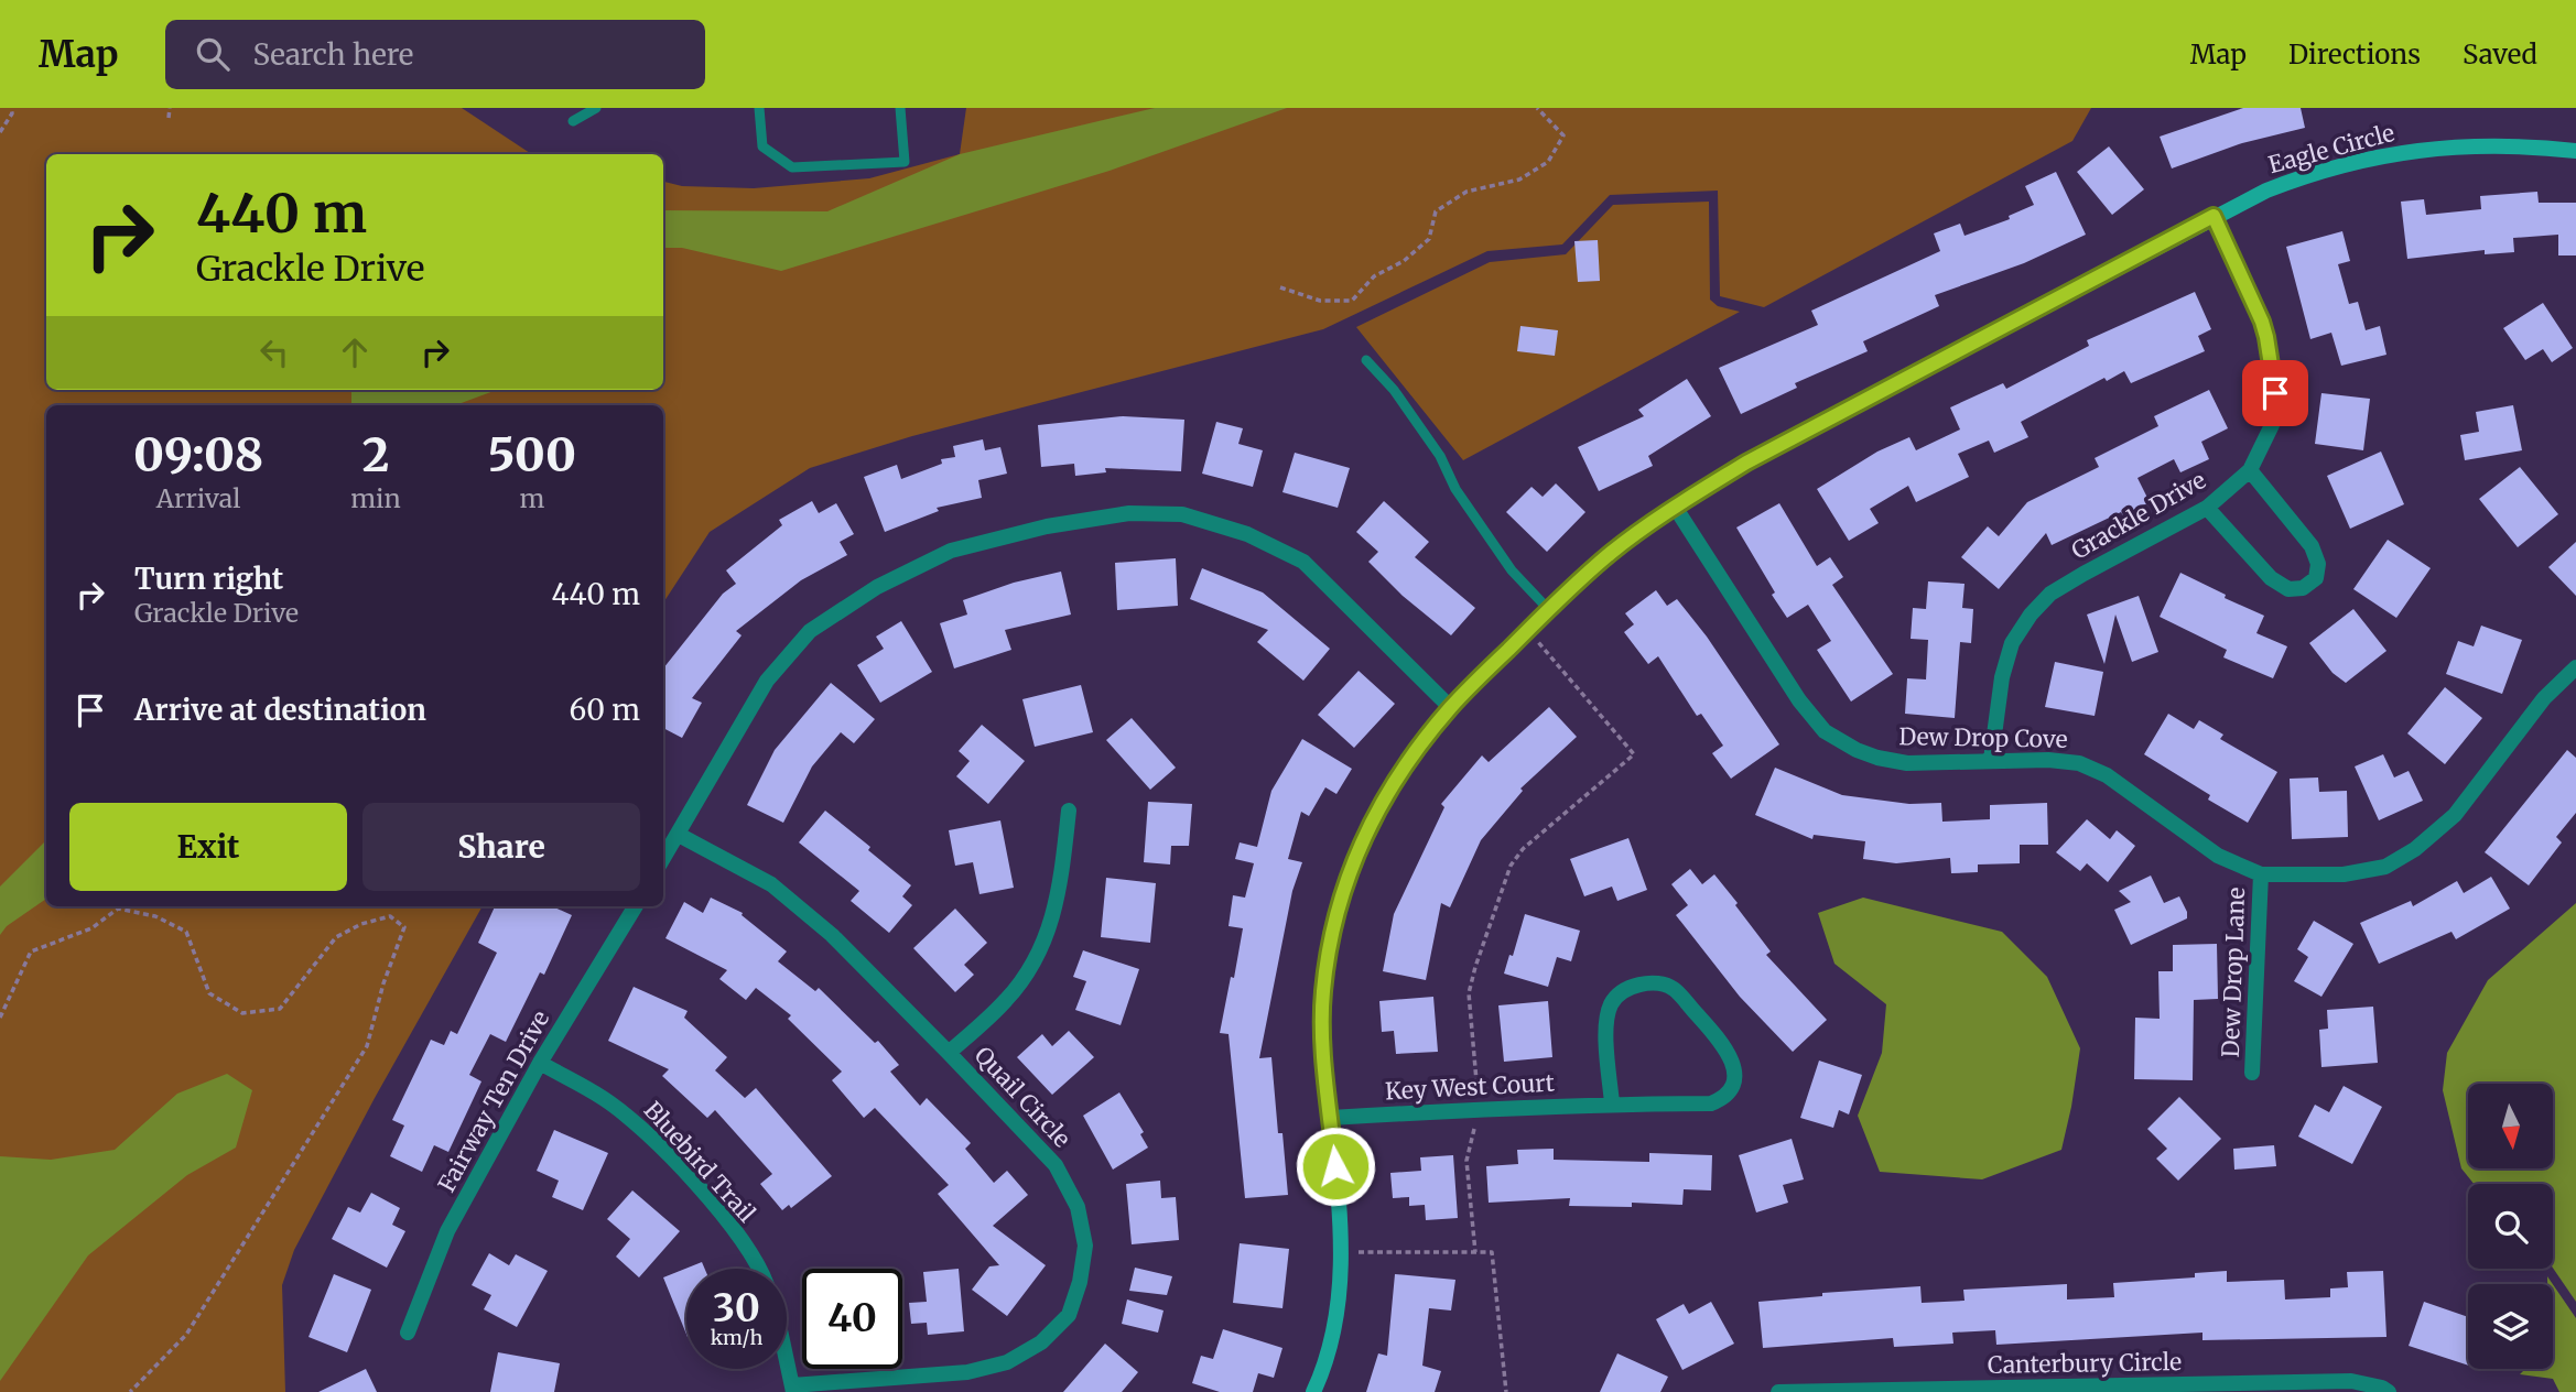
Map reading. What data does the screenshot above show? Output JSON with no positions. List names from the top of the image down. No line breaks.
{"streets":{"street":["Eagle Circle","Grackle Drive","Dew Drop Cove","Dew Drop Lane","Key West Court","Quail Circle","Fairway Ten Drive","Bluebird Trail","Canterbury Circle"]},"crossings":[["Eagle Circle","Grackle Drive"],["Eagle Circle","Dew Drop Cove"],["Eagle Circle","Key West Court"],["Grackle Drive","Dew Drop Cove"],["Dew Drop Cove","Dew Drop Lane"],["Fairway Ten Drive","Bluebird Trail"]],"north":"bottom","page":{"header":"Map","search":"Search here","nav":["Map","Directions","Saved"],"turn":["440 m","Grackle Drive"],"eta":["09:08","Arrival","2","min","500","m"],"list":[{"name":"Turn right","note":"Grackle Drive","value":"440 m"},{"name":"Arrive at destination","value":"60 m"}],"buttons":["Exit","Share"],"speed":"30 km/h","limit":"40"}}
